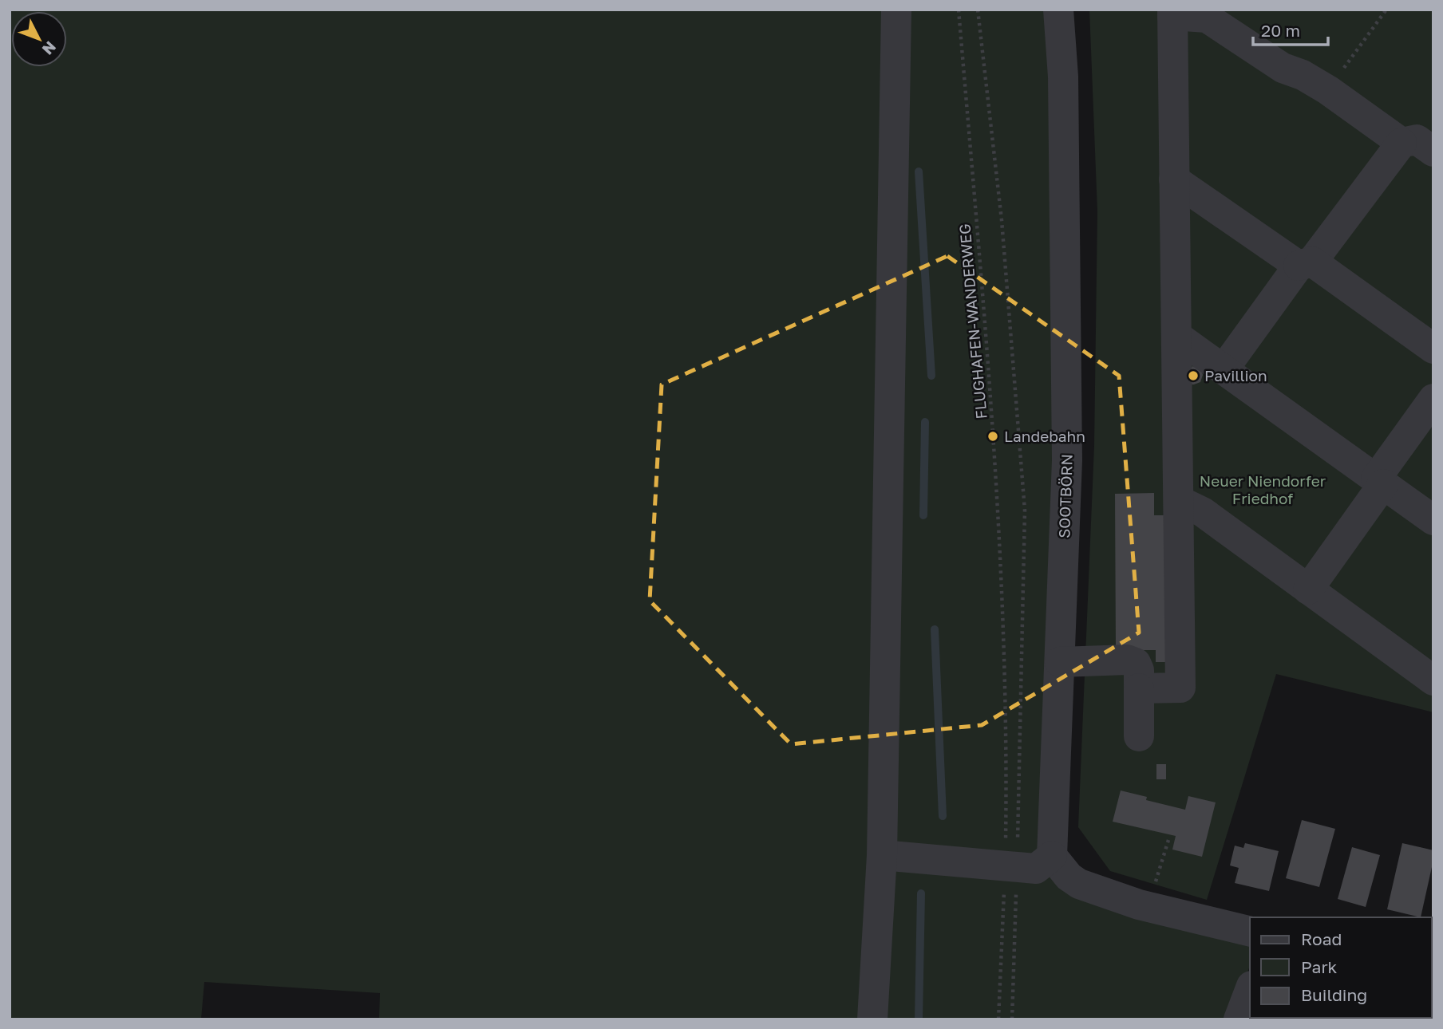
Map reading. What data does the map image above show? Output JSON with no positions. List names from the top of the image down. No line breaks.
{"streets":{"street":["SOOTBÖRN"],"path":["FLUGHAFEN-WANDERWEG"]},"parks":["Neuer Niendorfer Friedhof"],"places":["Pavillion","Landebahn"],"legend":["Road","Park","Building"],"scale_bar":"20 m","north":"bottom right"}
